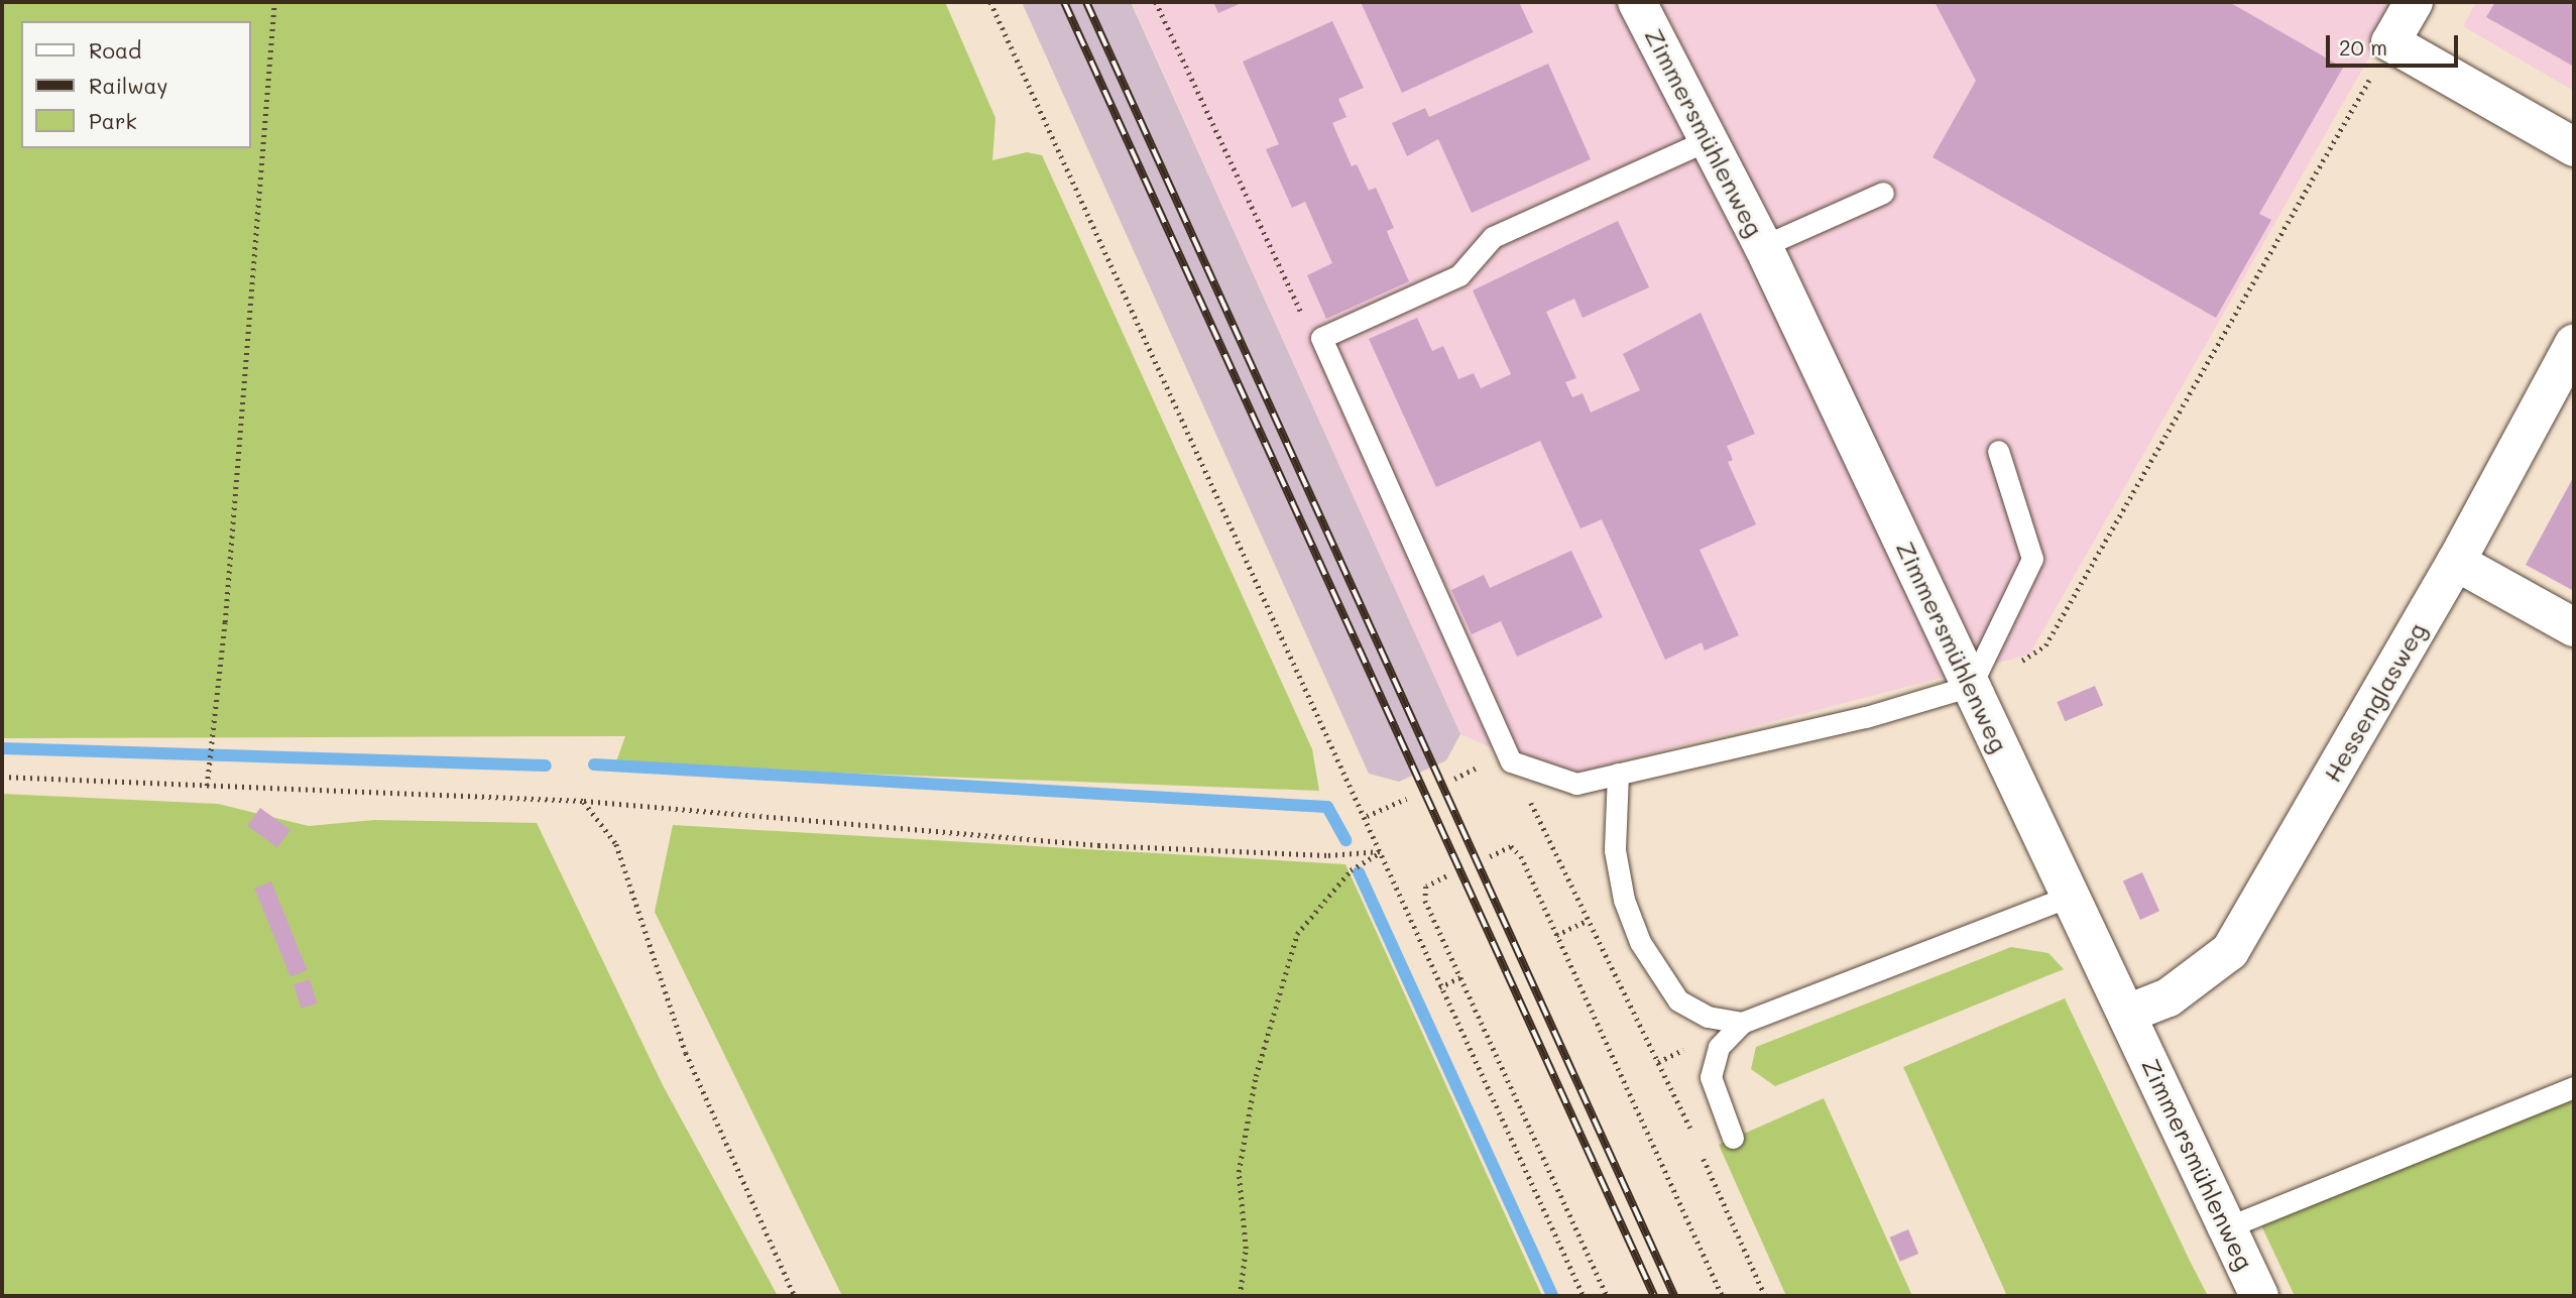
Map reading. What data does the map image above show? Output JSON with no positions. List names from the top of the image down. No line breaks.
{"streets":{"street":["Zimmersmühlenweg","Hessenglasweg"]},"crossings":[["Zimmersmühlenweg","Hessenglasweg"]],"legend":["Road","Railway","Park"],"scale_bar":"20 m"}
